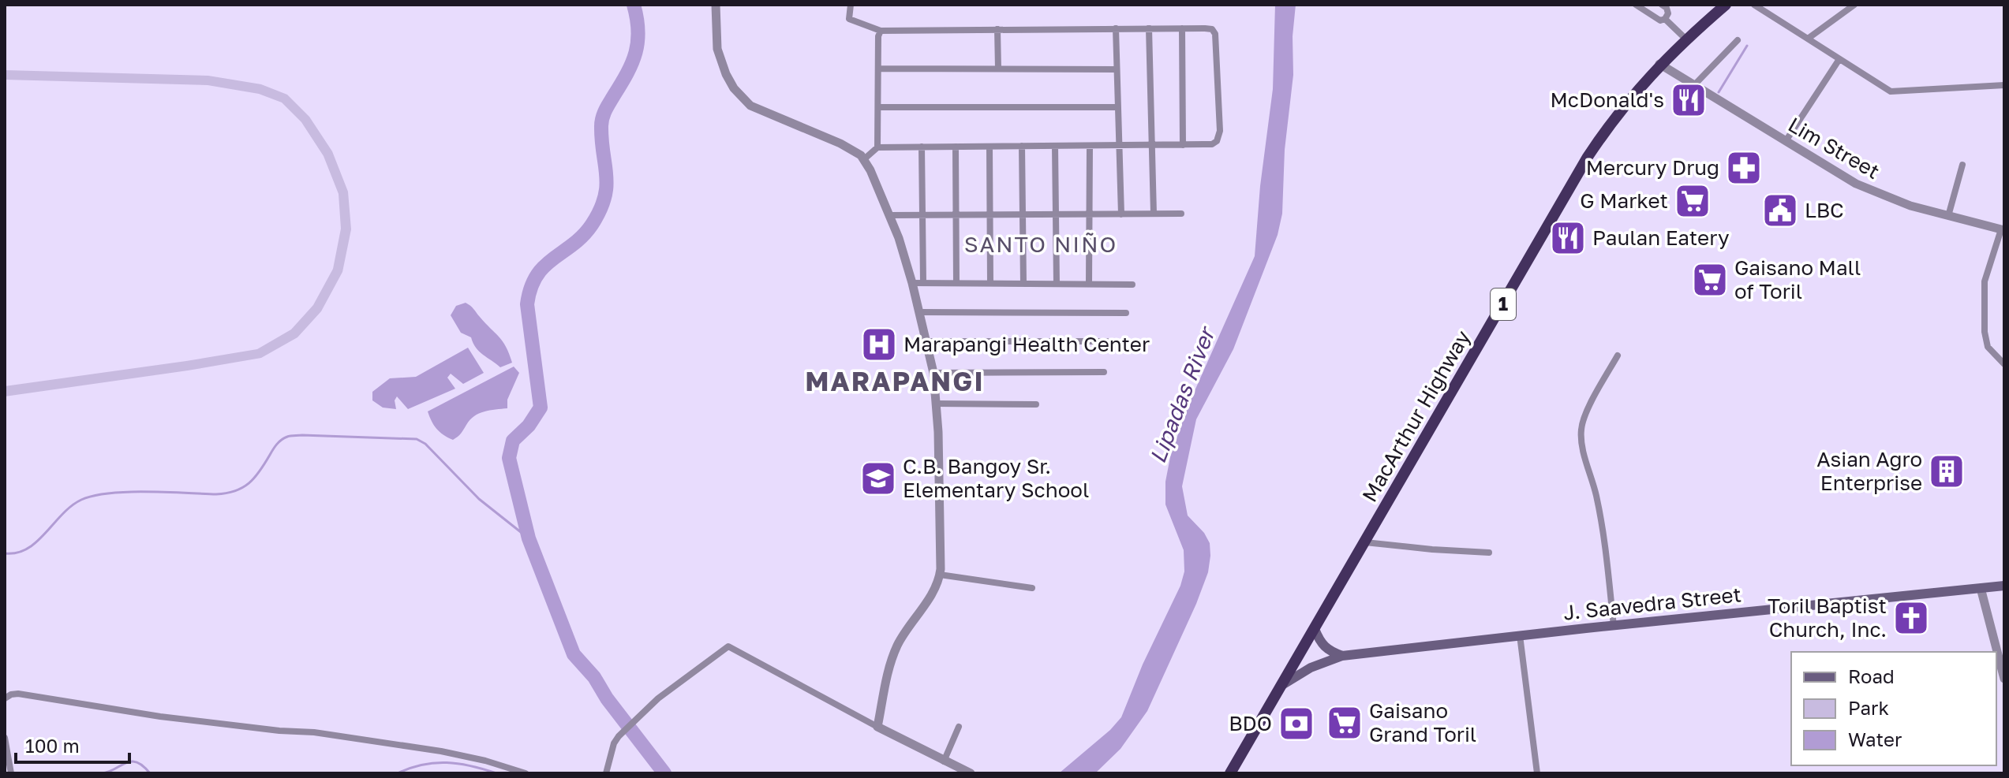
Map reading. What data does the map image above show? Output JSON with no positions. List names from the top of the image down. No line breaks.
{"streets":{"highway":["1","MacArthur Highway"],"main road":["J. Saavedra Street"],"street":["Lim Street"]},"crossings":[["Lim Street","MacArthur Highway"],["MacArthur Highway","J. Saavedra Street"]],"districts":["SANTO NIÑO","MARAPANGI"],"water":["Lipadas River"],"places":{"restaurant":["McDonald's","Paulan Eatery"],"pharmacy":["Mercury Drug"],"supermarket":["G Market","Gaisano Mall of Toril","Gaisano Grand Toril"],"public building":["LBC"],"hospital":["Marapangi Health Center"],"building":["Asian Agro Enterprise"],"school or university":["C.B. Bangoy Sr. Elementary School"],"church":["Toril Baptist Church, Inc."],"bank":["BDO"]},"legend":["Road","Park","Water"],"scale_bar":"100 m"}
